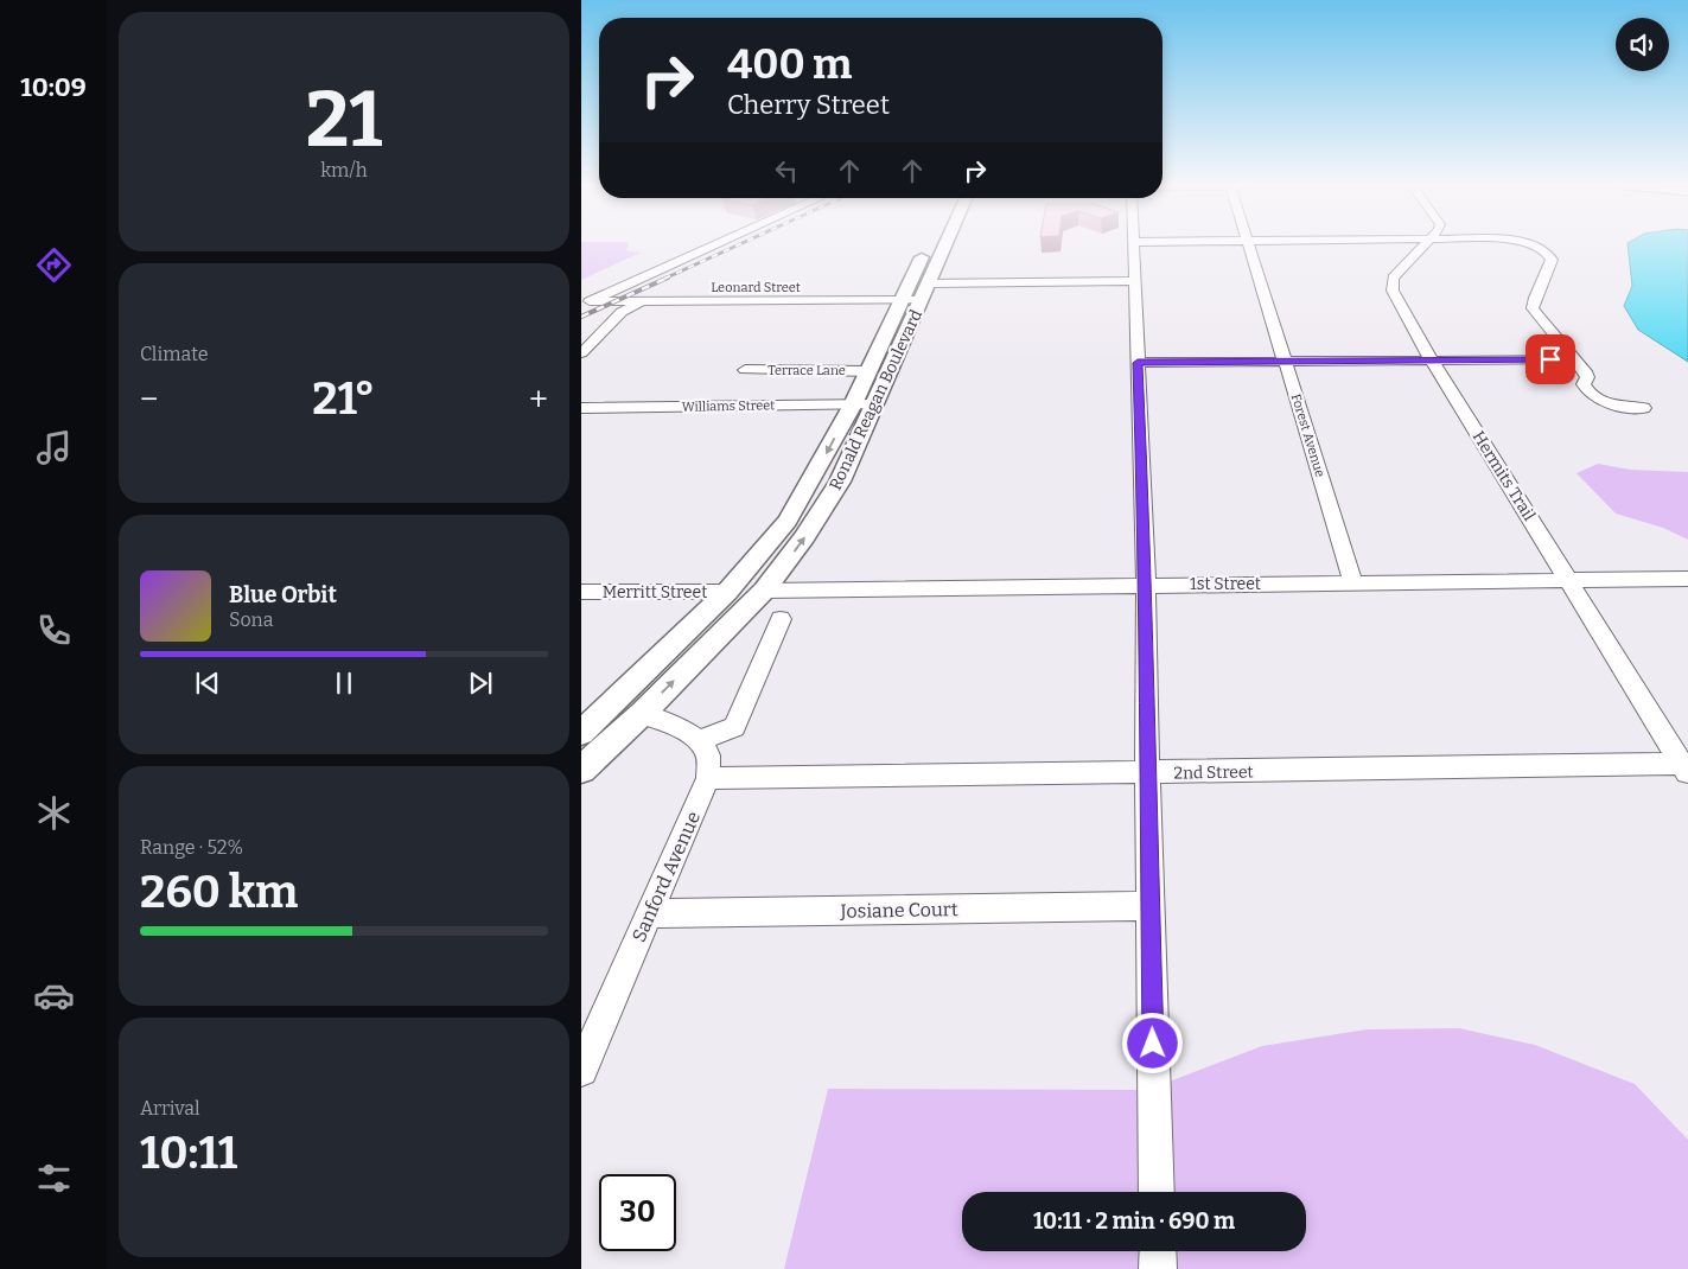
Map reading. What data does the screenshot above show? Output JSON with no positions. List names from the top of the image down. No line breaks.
{"streets":{"main road":["Ronald Reagan Boulevard"],"street":["Leonard Street","Terrace Lane","Williams Street","Forest Avenue","Hermits Trail","1st Street","Merritt Street","2nd Street","Sanford Avenue","Josiane Court"]},"crossings":[["Leonard Street","Ronald Reagan Boulevard"],["Terrace Lane","Ronald Reagan Boulevard"],["Ronald Reagan Boulevard","Williams Street"],["Ronald Reagan Boulevard","1st Street"],["Ronald Reagan Boulevard","Merritt Street"],["Forest Avenue","1st Street"],["Hermits Trail","1st Street"],["Hermits Trail","2nd Street"],["2nd Street","Sanford Avenue"],["Sanford Avenue","Josiane Court"]],"page":{"tabs":"10:09","tile":[["21","km/h"],"Climate",["Range · 52%","260 km"],["Arrival","10:11"]],"turn":["400 m","Cherry Street"],"heat":["−","21°","+"],"song":["Blue Orbit","Sona"],"limit":"30","trip":"10:11 · 2 min · 690 m"}}
